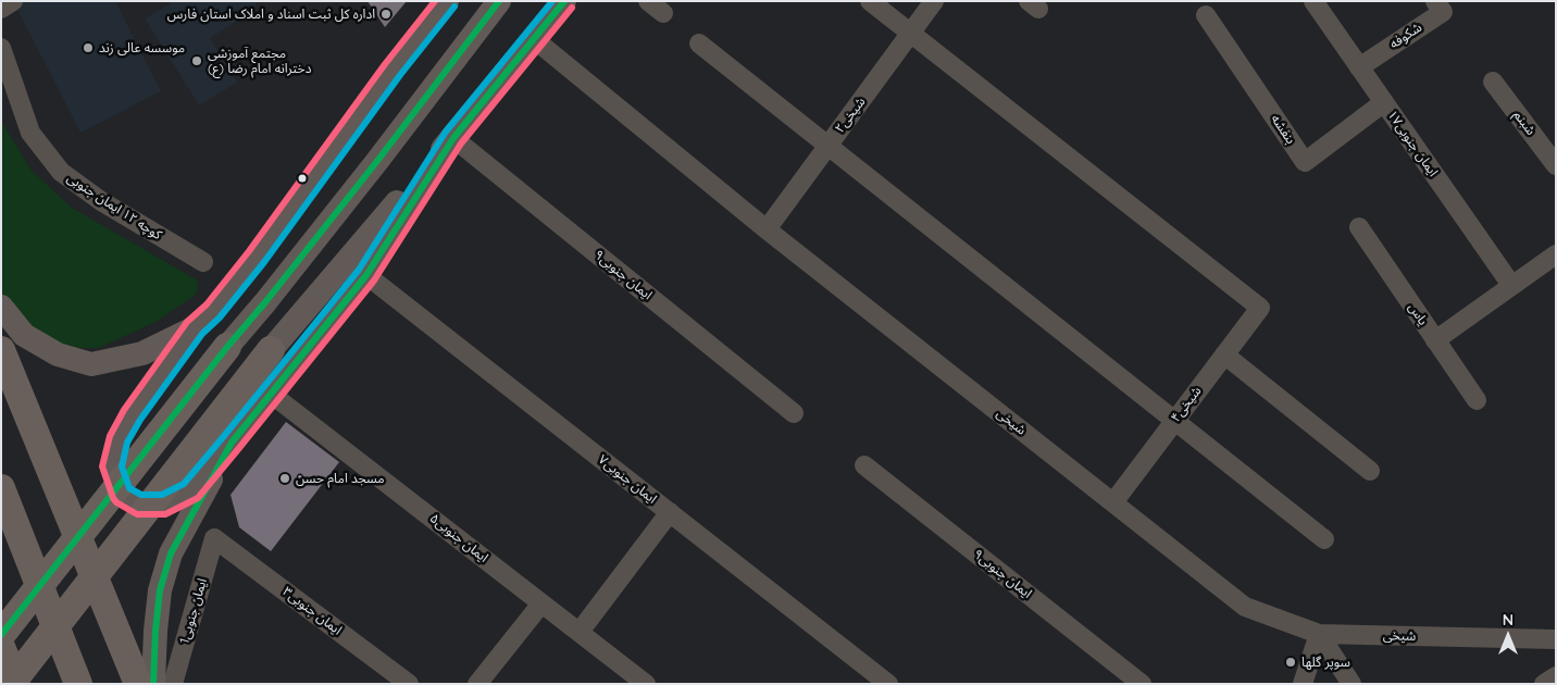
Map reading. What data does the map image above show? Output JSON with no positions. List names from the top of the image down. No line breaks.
{"streets":{"street":["شکوفه","شیخی۲","شبنم","بنفشه","ایمان جنوبی۱۷","کوچه ۱۲ ایمان جنوبی","ایمان جنوبی۹","یاس","شیخی۴","شیخی","ایمان جنوبی۷","ایمان جنوبی۵","1ایمان جنوبی","ایمان جنوبی۳"]},"crossings":[["شکوفه","ایمان جنوبی۱۷"],["شیخی۲","شیخی۴"],["شیخی۲","شیخی"],["بنفشه","ایمان جنوبی۱۷"],["شیخی۴","شیخی"],["1ایمان جنوبی","ایمان جنوبی۳"]],"places":["اداره کل ثبت اسناد و املاک استان فارس","موسسه عالی زند","مجتمع آموزشی دخترانه امام رضا (ع)","مسجد امام حسن","سوپر گلها"],"north":"top"}
